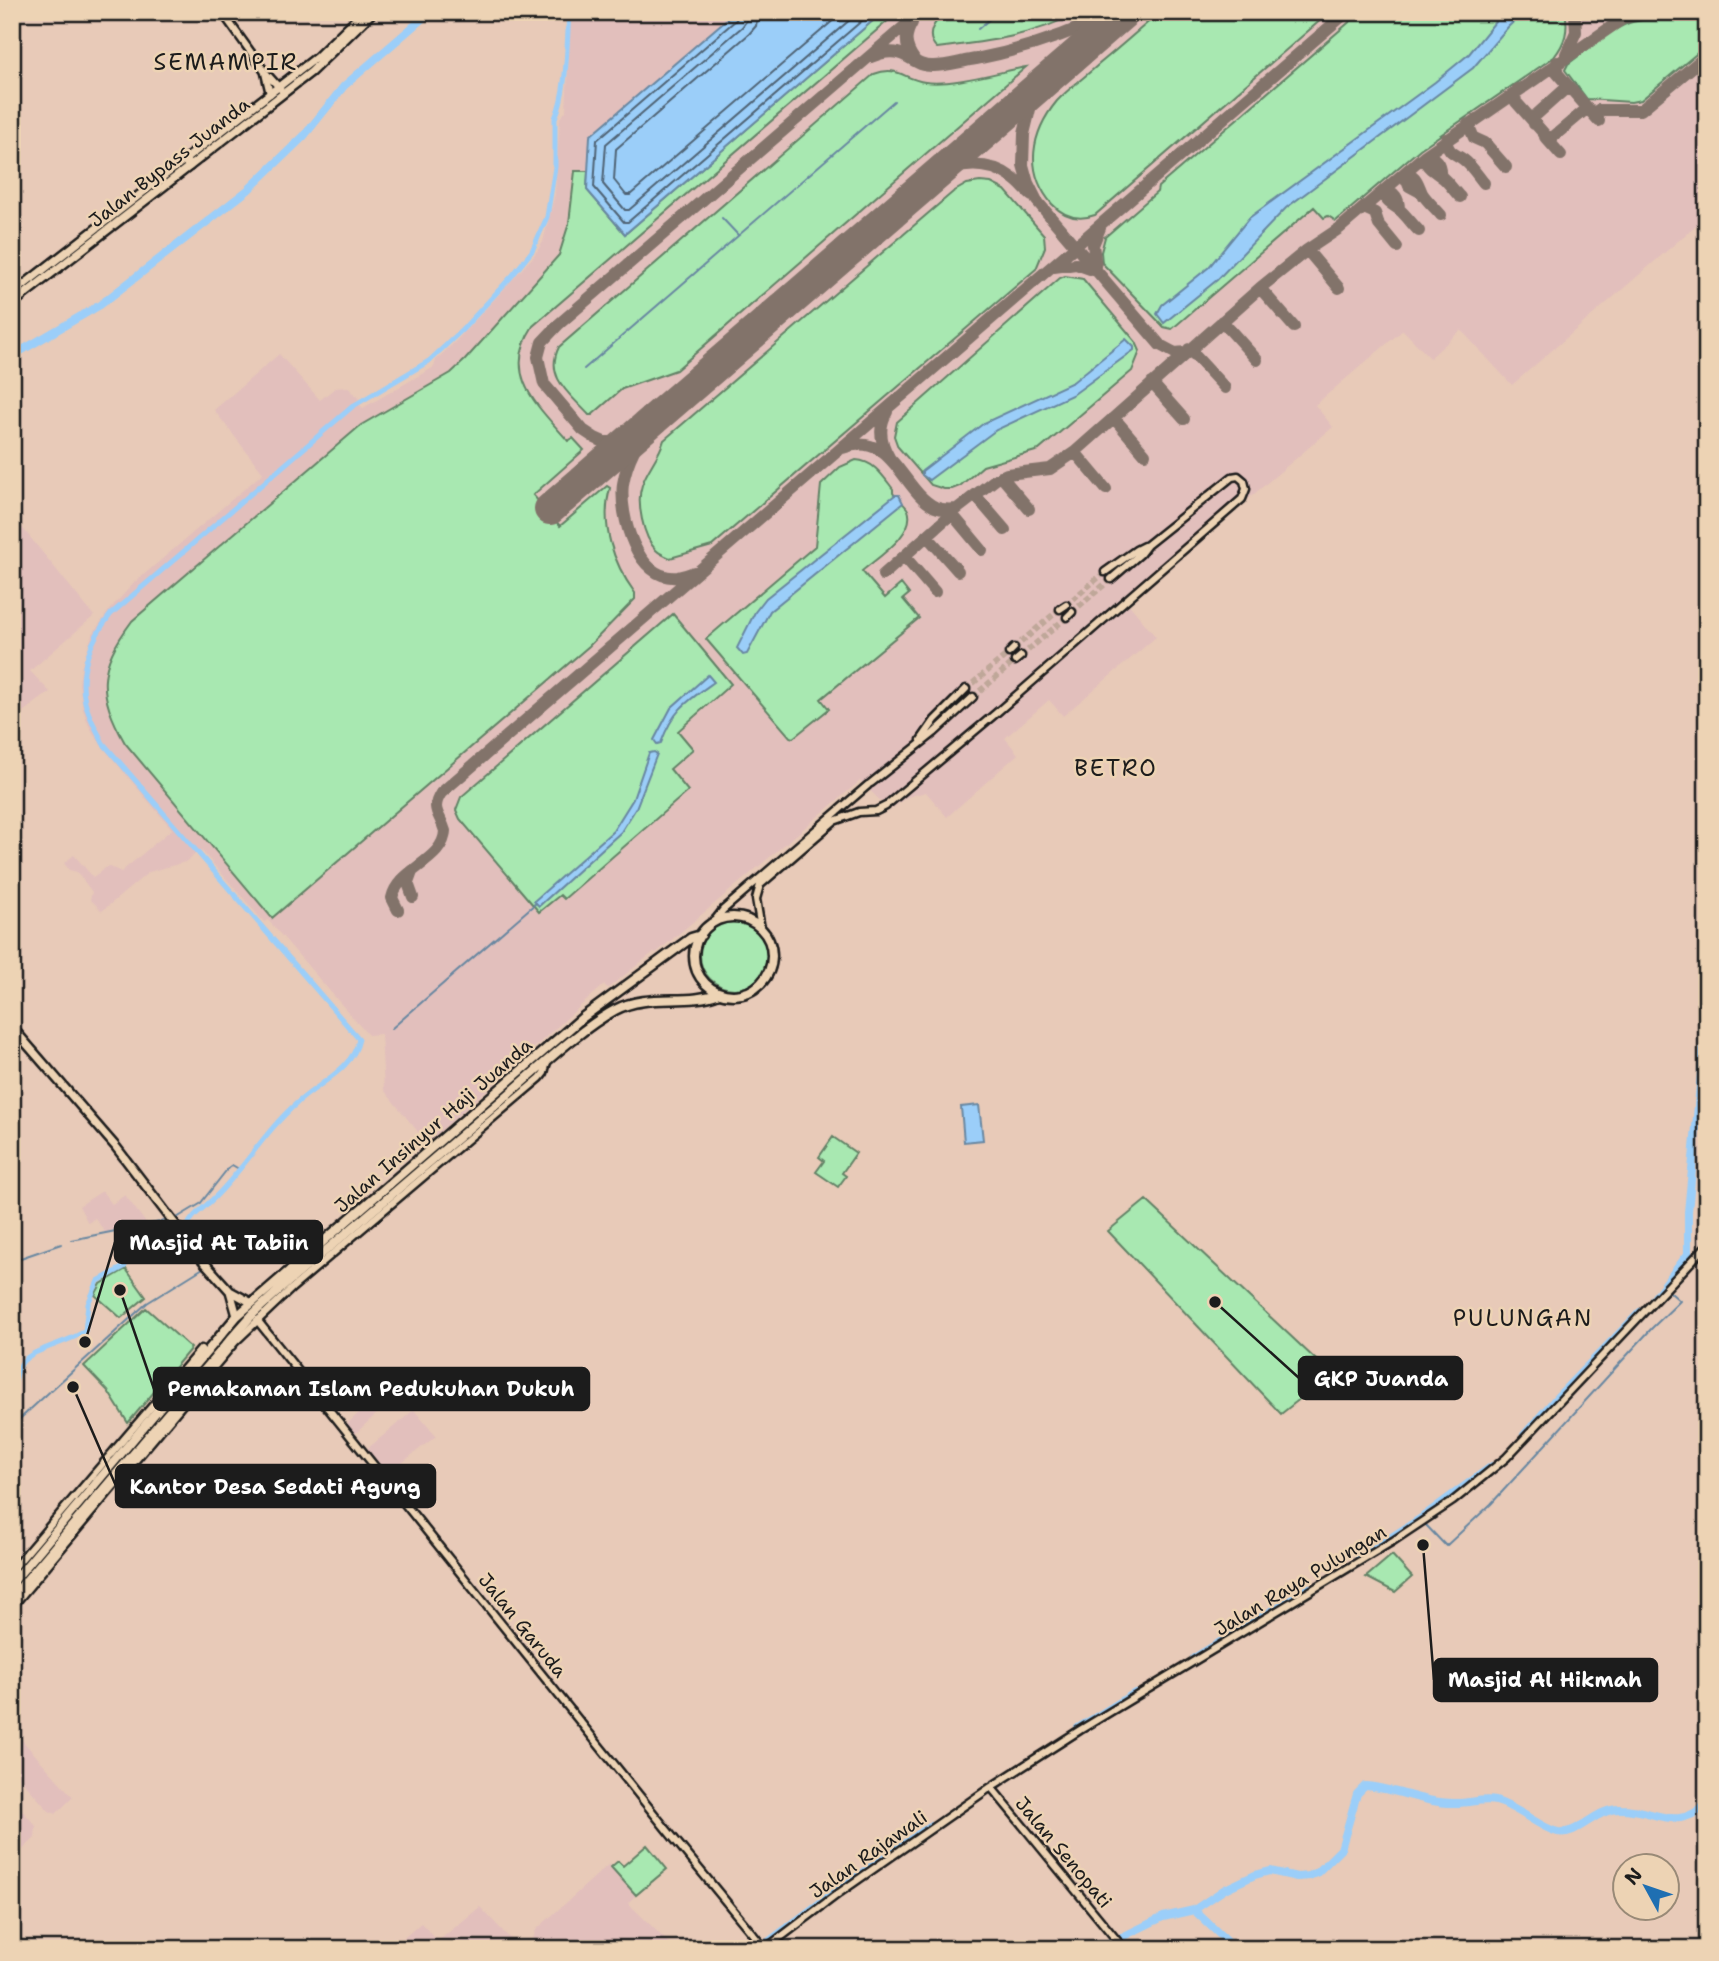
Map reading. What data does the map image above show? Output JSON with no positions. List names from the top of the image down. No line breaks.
{"streets":{"highway":["Jalan Insinyur Haji Juanda"],"main road":["Jalan Bypass Juanda"],"street":["Jalan Raya Pulungan","Jalan Garuda","Jalan Senopati","Jalan Rajawali"]},"crossings":[["Jalan Insinyur Haji Juanda","Jalan Garuda"],["Jalan Raya Pulungan","Jalan Senopati"],["Jalan Raya Pulungan","Jalan Rajawali"],["Jalan Garuda","Jalan Rajawali"],["Jalan Senopati","Jalan Rajawali"]],"districts":["SEMAMPIR","BETRO","PULUNGAN"],"places":["Pemakaman Islam Pedukuhan Dukuh","GKP Juanda","Masjid At Tabiin","Kantor Desa Sedati Agung","Masjid Al Hikmah"],"north":"top left"}
